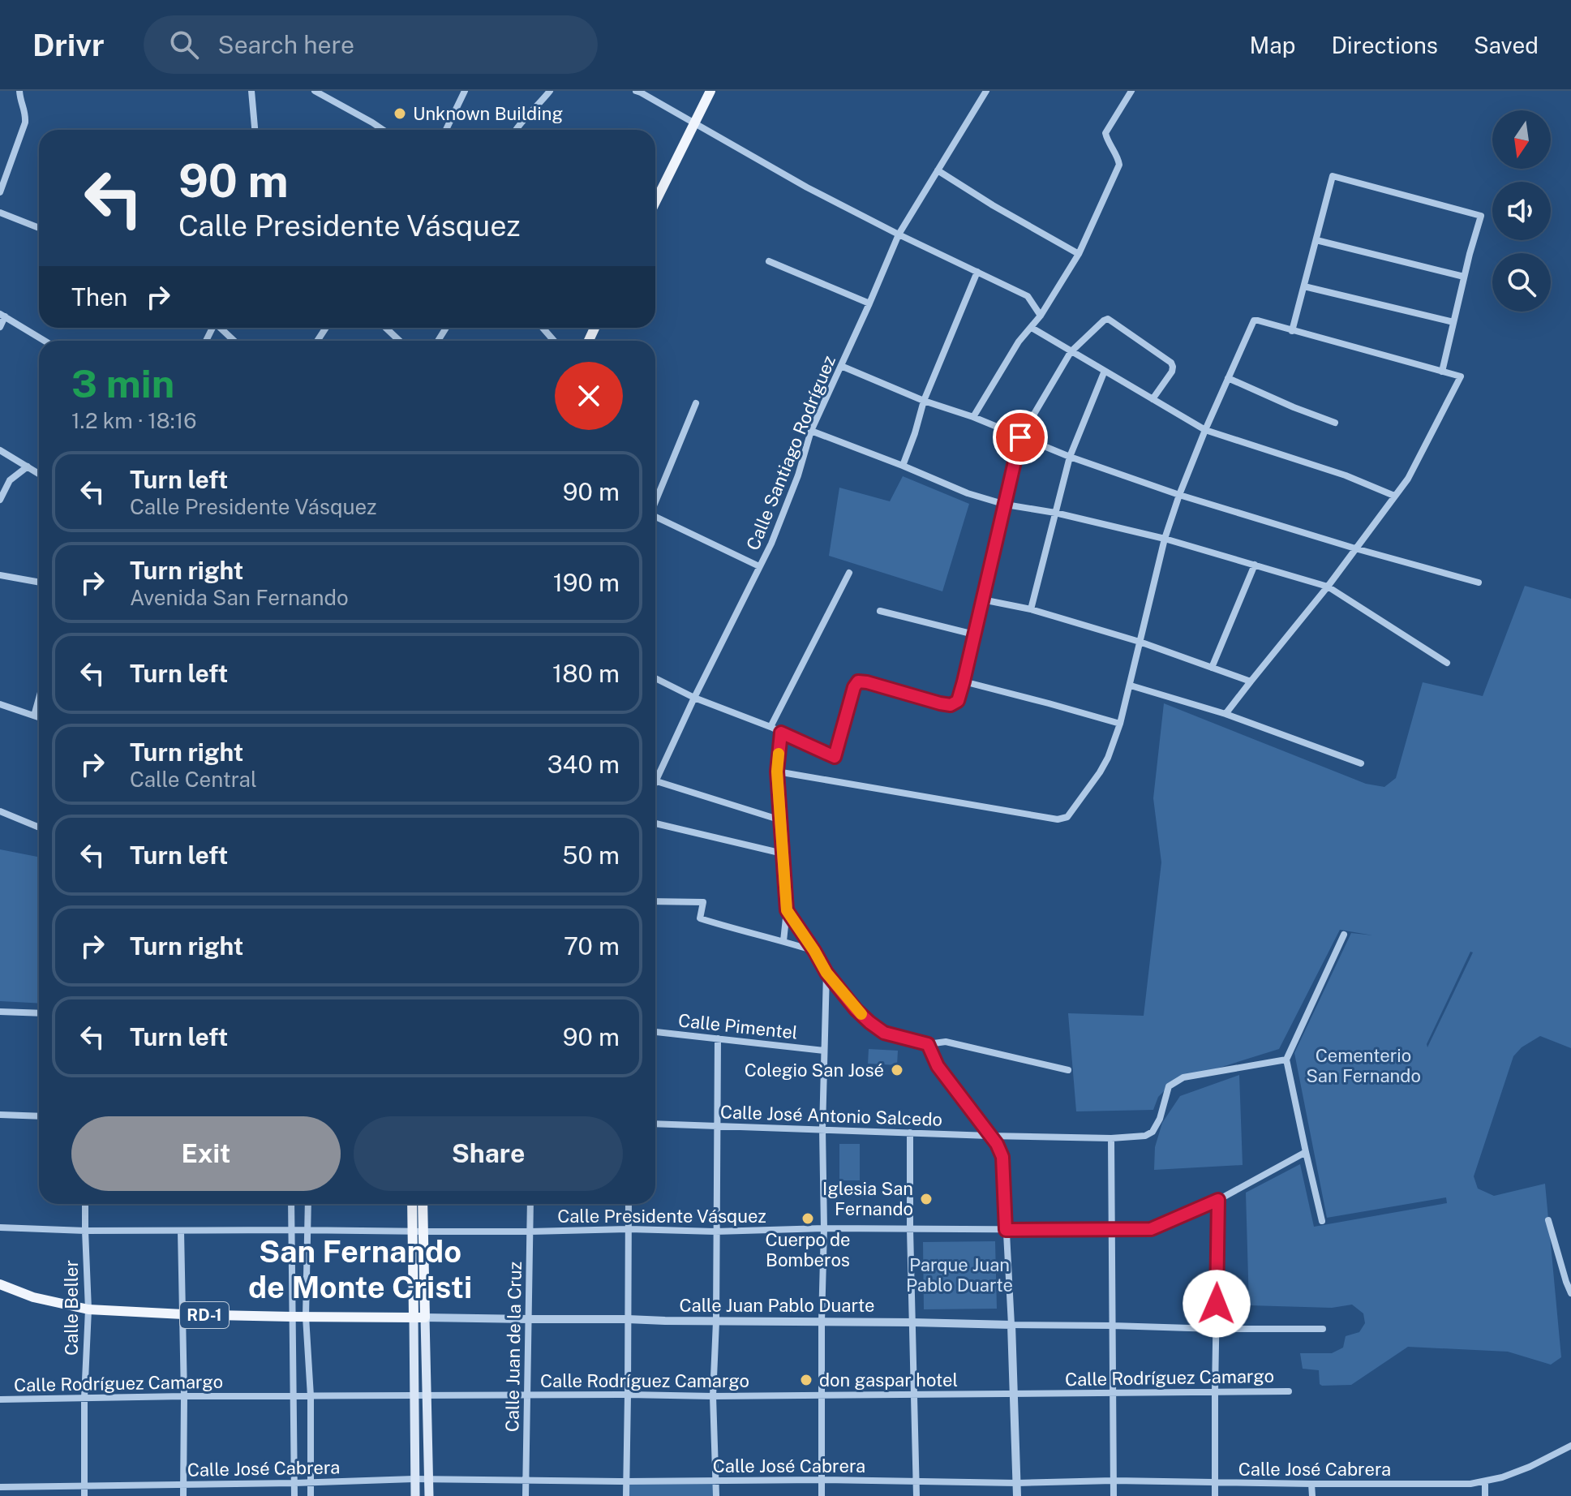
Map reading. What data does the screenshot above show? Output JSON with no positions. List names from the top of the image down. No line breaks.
{"streets":{"main road":["RD-1"],"street":["Calle Santiago Rodríguez","Calle Pimentel","Calle José Antonio Salcedo","Calle Presidente Vásquez","Calle Juan Pablo Duarte","Calle Beller","Calle Juan de la Cruz","Calle Rodríguez Camargo","Calle José Cabrera"]},"crossings":[["Calle Presidente Vásquez","Calle Beller"],["Calle Presidente Vásquez","Calle Juan de la Cruz"],["Calle Juan Pablo Duarte","RD-1"],["Calle Juan Pablo Duarte","Calle Juan de la Cruz"],["Calle Beller","RD-1"],["Calle Beller","Calle Rodríguez Camargo"],["Calle Beller","Calle José Cabrera"],["Calle Juan de la Cruz","Calle Rodríguez Camargo"],["Calle Juan de la Cruz","Calle José Cabrera"]],"districts":["San Fernando de Monte Cristi"],"parks":["Cementerio San Fernando","Parque Juan Pablo Duarte"],"places":["Unknown Building","Colegio San José","Iglesia San Fernando","Cuerpo de Bomberos","don gaspar hotel"],"north":"bottom","page":{"header":"Drivr","search":"Search here","nav":["Map","Directions","Saved"],"turn":["90 m","Calle Presidente Vásquez"],"then":"Then","heading":["3 min","1.2 km · 18:16"],"list":[{"name":"Turn left","note":"Calle Presidente Vásquez","value":"90 m"},{"name":"Turn right","note":"Avenida San Fernando","value":"190 m"},{"name":"Turn left","value":"180 m"},{"name":"Turn right","note":"Calle Central","value":"340 m"},{"name":"Turn left","value":"50 m"},{"name":"Turn right","value":"70 m"},{"name":"Turn left","value":"90 m"}],"buttons":["Exit","Share"]}}
